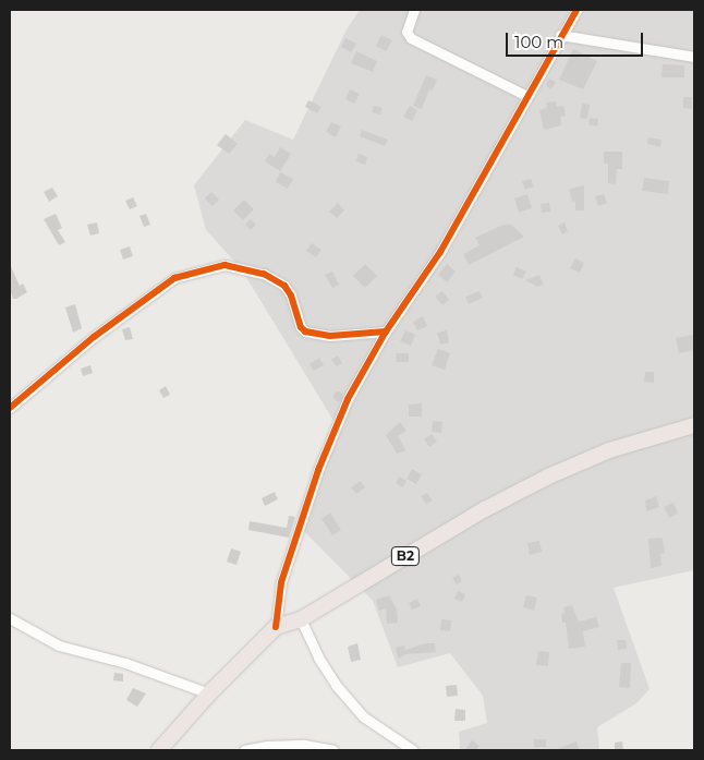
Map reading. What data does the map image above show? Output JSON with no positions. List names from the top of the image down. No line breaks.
{"streets":{"highway":["B2"]},"scale_bar":"100 m"}
